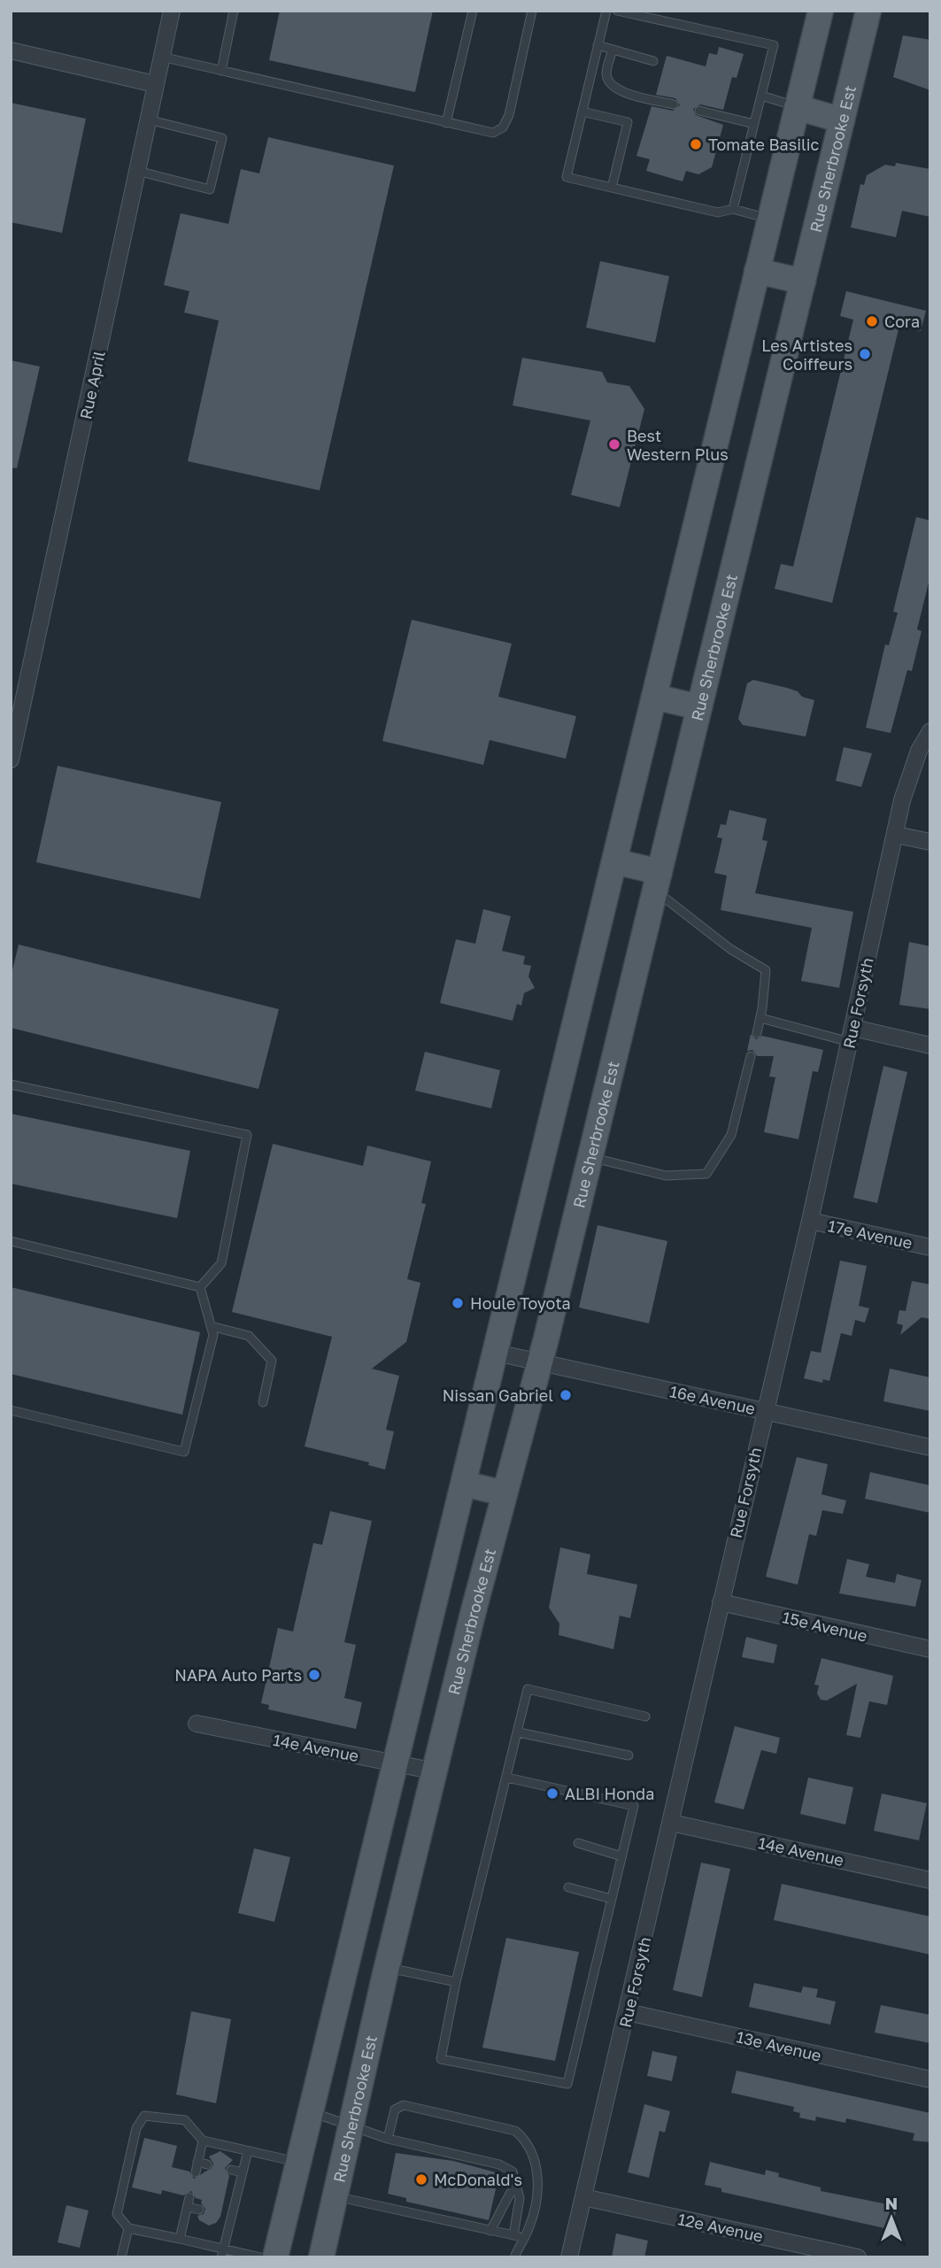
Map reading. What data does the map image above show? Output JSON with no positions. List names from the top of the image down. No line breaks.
{"streets":{"main road":["Rue Sherbrooke Est"],"street":["Rue April","Rue Forsyth","17e Avenue","16e Avenue","15e Avenue","14e Avenue","13e Avenue","12e Avenue"]},"crossings":[["Rue Sherbrooke Est","16e Avenue"],["Rue Sherbrooke Est","14e Avenue"],["Rue Forsyth","17e Avenue"],["Rue Forsyth","16e Avenue"],["Rue Forsyth","15e Avenue"],["Rue Forsyth","14e Avenue"],["Rue Forsyth","13e Avenue"],["Rue Forsyth","12e Avenue"]],"places":["Tomate Basilic","Cora","Les Artistes Coiffeurs","Best Western Plus","Houle Toyota","Nissan Gabriel","NAPA Auto Parts","ALBI Honda","McDonald's"],"north":"top"}
